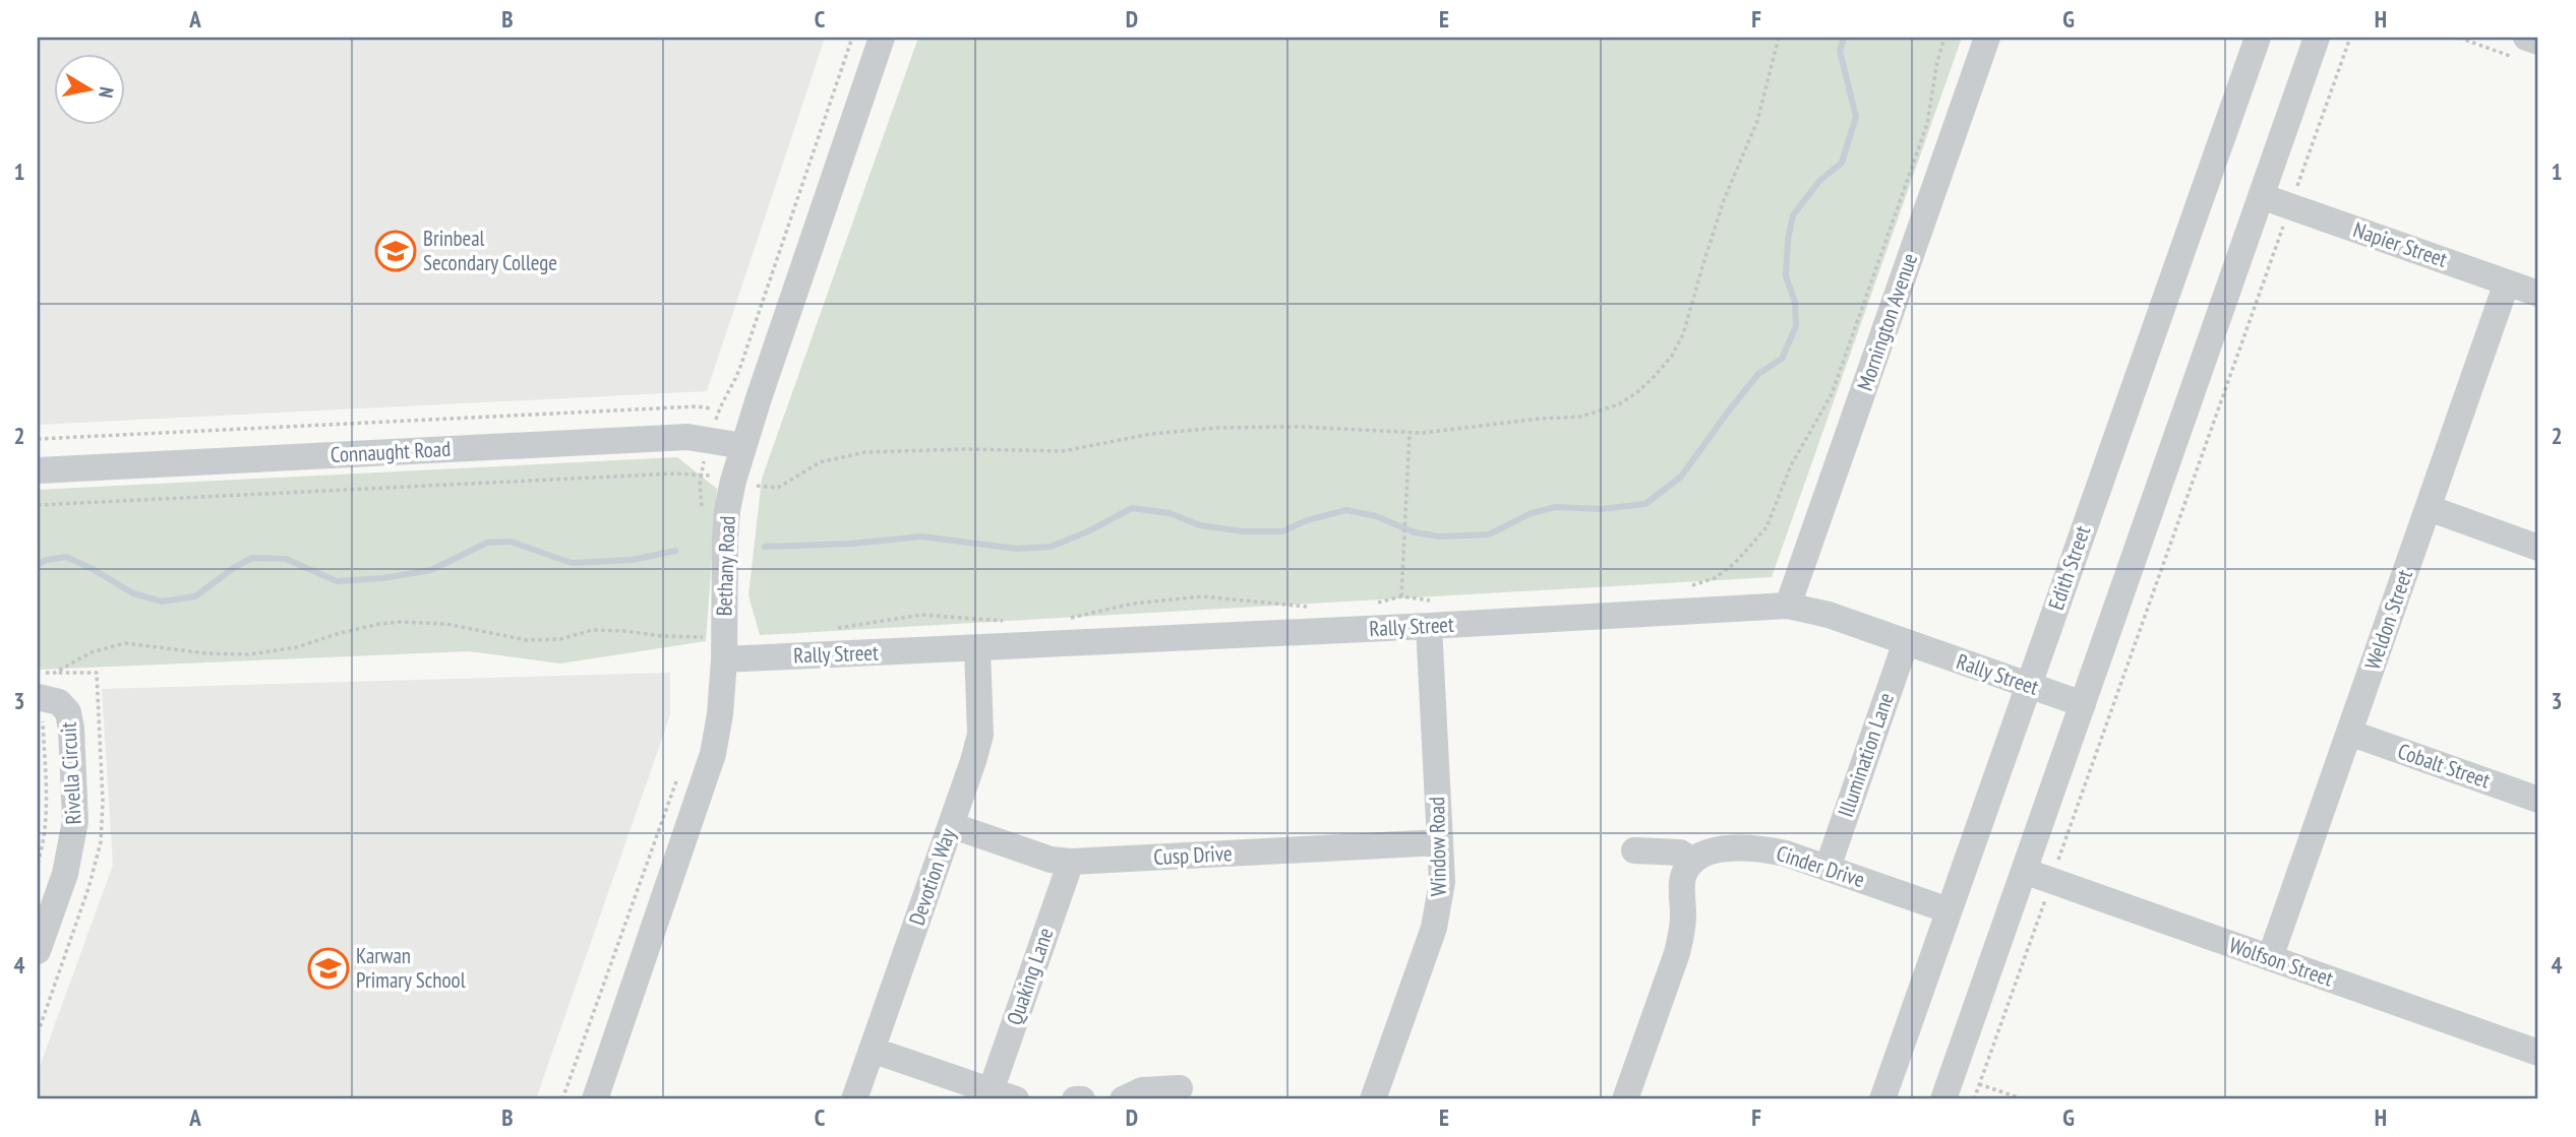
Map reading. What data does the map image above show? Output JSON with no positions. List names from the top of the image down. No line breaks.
{"streets":{"street":["Napier Street","Mornington Avenue","Connaught Road","Bethany Road","Edith Street","Weldon Street","Rally Street","Illumination Lane","Cobalt Street","Rivella Circuit","Window Road","Cusp Drive","Cinder Drive","Devotion Way","Wolfson Street","Quaking Lane"]},"crossings":[["Napier Street","Weldon Street"],["Mornington Avenue","Rally Street"],["Connaught Road","Bethany Road"],["Bethany Road","Rally Street"],["Edith Street","Rally Street"],["Edith Street","Cinder Drive"],["Weldon Street","Cobalt Street"],["Weldon Street","Wolfson Street"],["Rally Street","Illumination Lane"],["Rally Street","Window Road"],["Rally Street","Devotion Way"],["Illumination Lane","Cinder Drive"],["Window Road","Cusp Drive"],["Cusp Drive","Devotion Way"],["Cusp Drive","Quaking Lane"]],"places":{"school or university":["Brinbeal Secondary College","Karwan Primary School"]},"north":"right","grid":{"columns":["A","B","C","D","E","F","G","H"],"rows":["1","2","3","4"]}}
